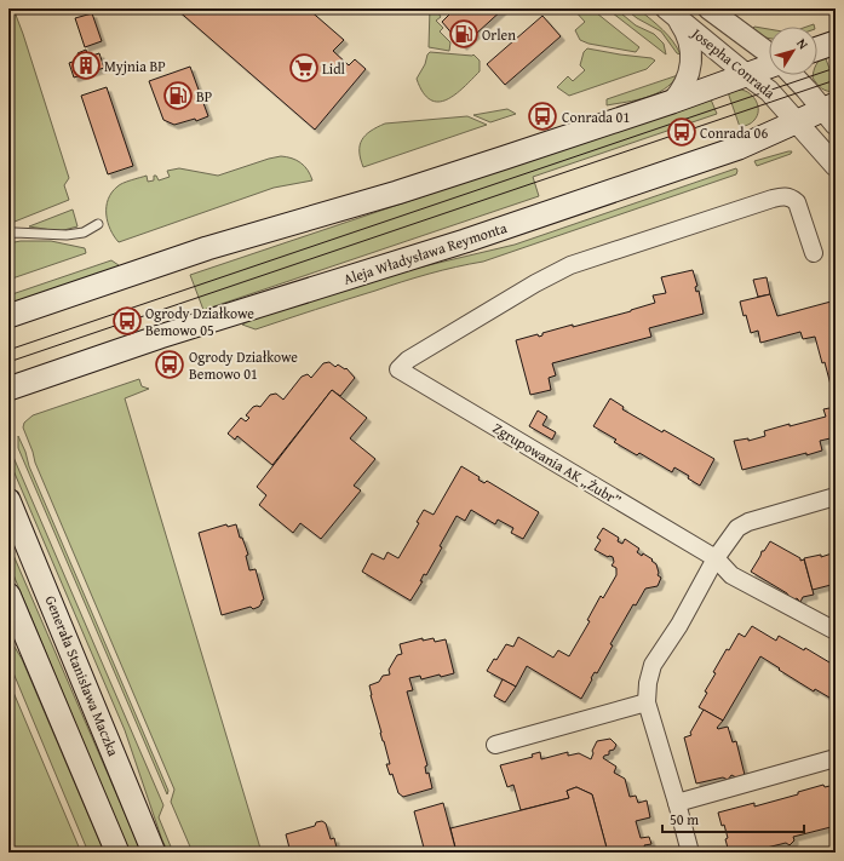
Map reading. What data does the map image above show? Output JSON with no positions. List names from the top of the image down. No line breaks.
{"streets":{"main road":["Aleja Władysława Reymonta","Generała Stanisława Maczka"],"street":["Josepha Conrada","Zgrupowania AK „Żubr”"]},"crossings":[["Josepha Conrada","Aleja Władysława Reymonta"]],"places":{"fuel station":["Orlen","BP"],"building":["Myjnia BP"],"supermarket":["Lidl"],"bus stop":["Conrada 01","Conrada 06","Ogrody Działkowe Bemowo 05","Ogrody Działkowe Bemowo 01"]},"scale_bar":"50 m","north":"top right"}
